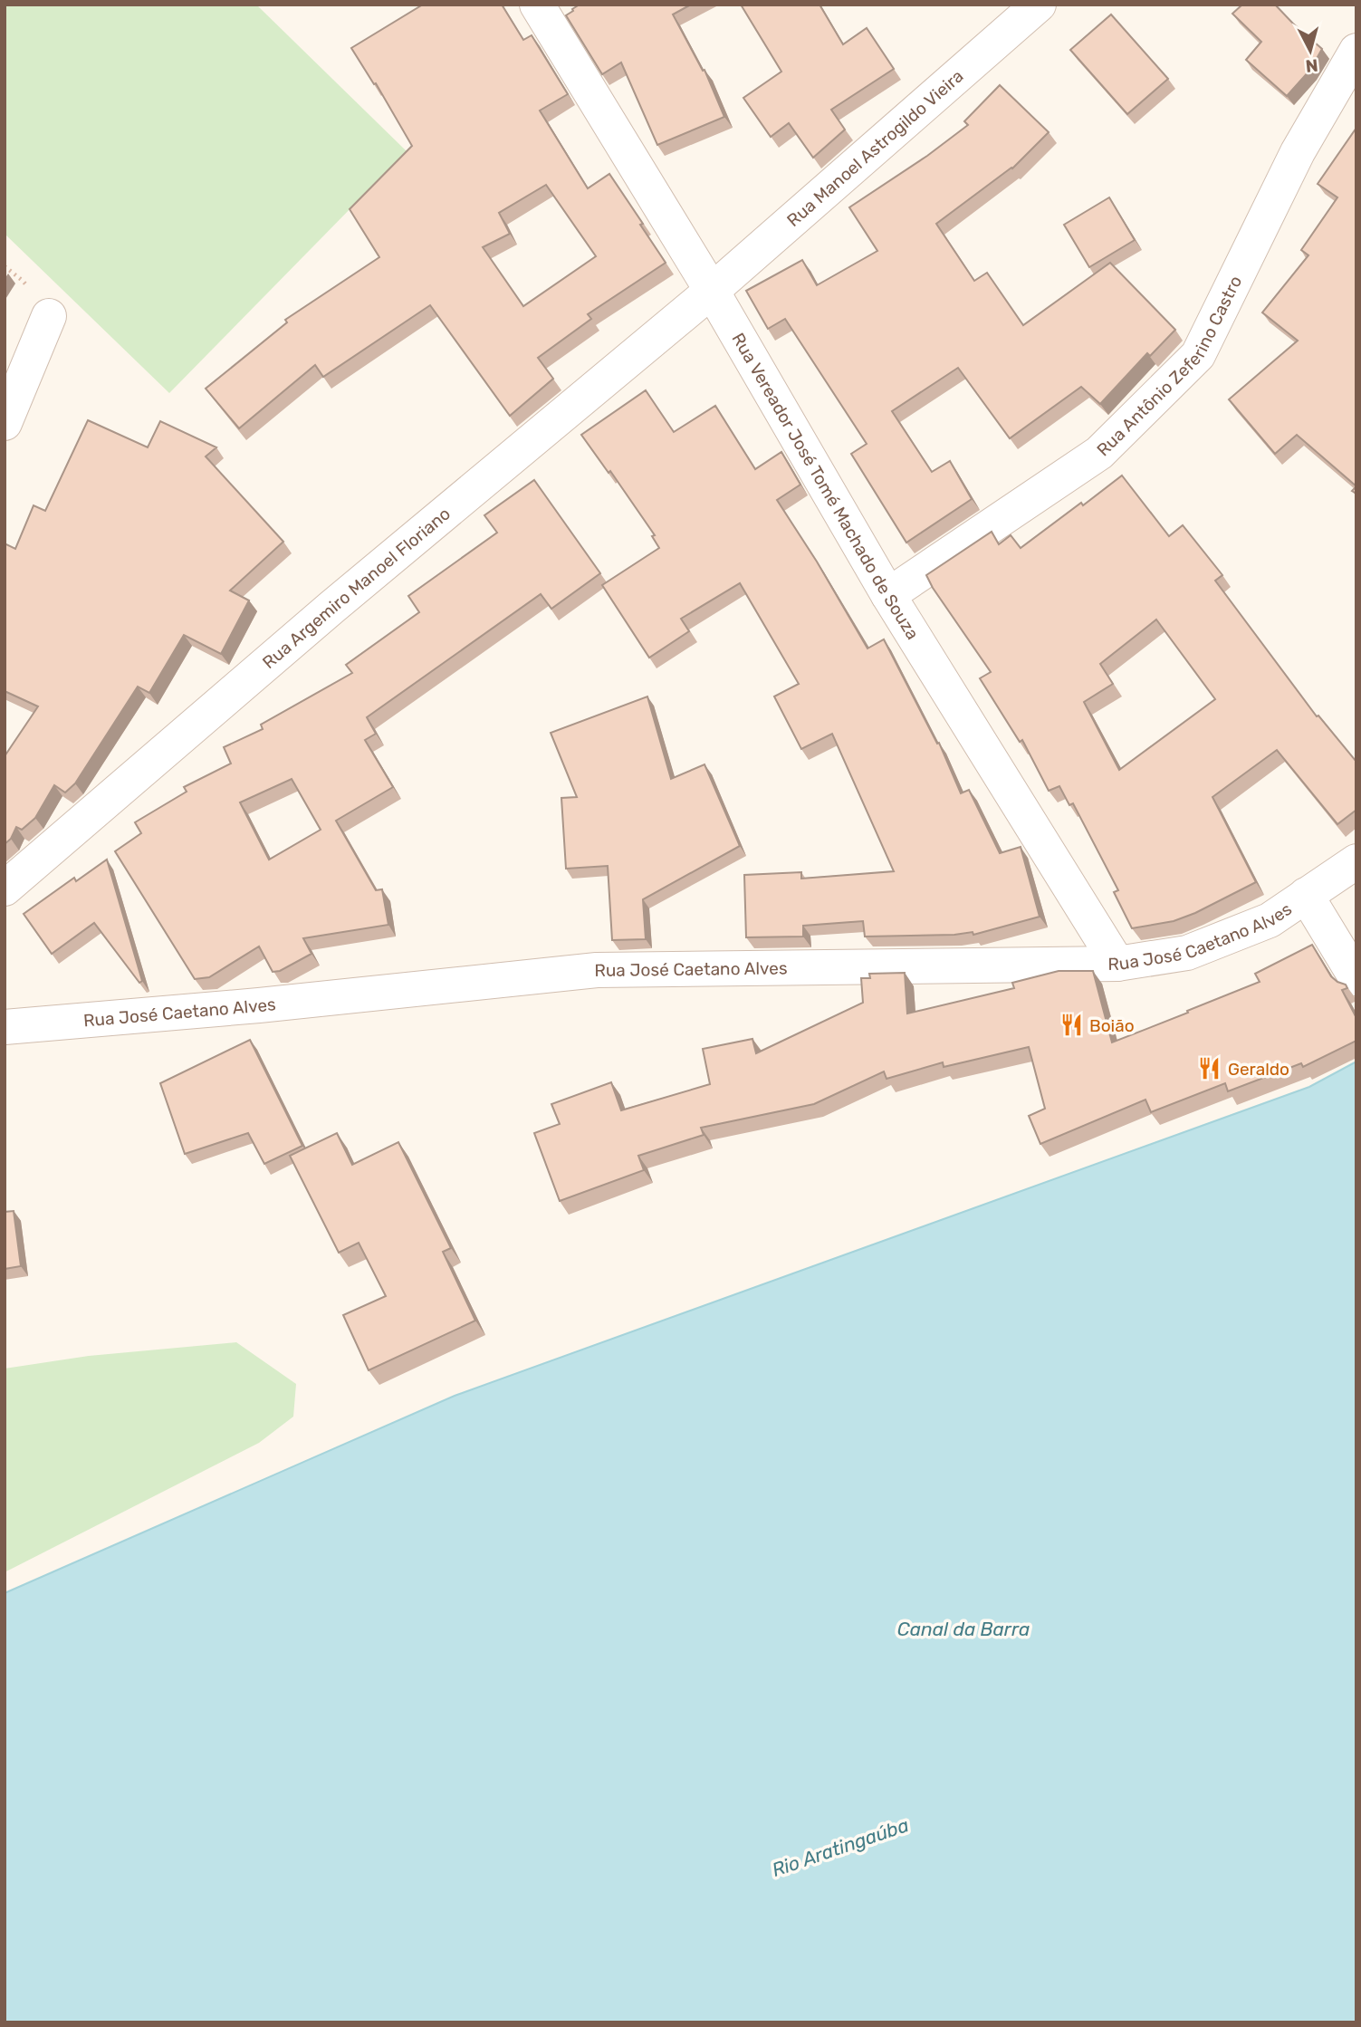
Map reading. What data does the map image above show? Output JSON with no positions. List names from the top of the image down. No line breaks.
{"streets":{"street":["Rua Manoel Astrogildo Vieira","Rua Antônio Zeferino Castro","Rua Vereador José Tomé Machado de Souza","Rua Argemiro Manoel Floriano","Rua José Caetano Alves"]},"crossings":[["Rua Manoel Astrogildo Vieira","Rua Vereador José Tomé Machado de Souza"],["Rua Manoel Astrogildo Vieira","Rua Argemiro Manoel Floriano"],["Rua Antônio Zeferino Castro","Rua Vereador José Tomé Machado de Souza"],["Rua Vereador José Tomé Machado de Souza","Rua Argemiro Manoel Floriano"],["Rua Vereador José Tomé Machado de Souza","Rua José Caetano Alves"]],"water":["Canal da Barra","Rio Aratingaúba"],"places":{"restaurant":["Boião","Geraldo"]},"north":"bottom"}
